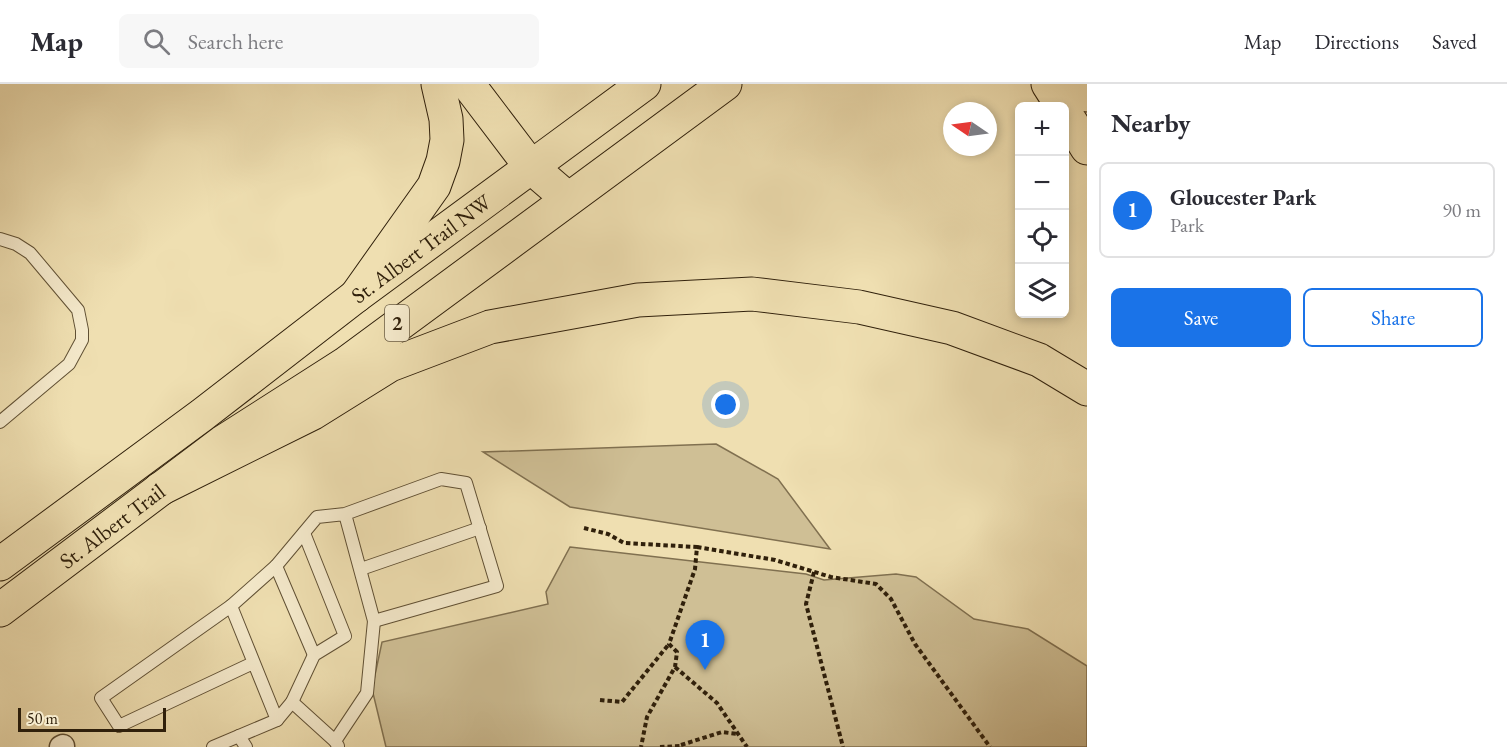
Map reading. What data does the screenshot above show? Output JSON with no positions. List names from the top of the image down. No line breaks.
{"streets":{"main road":["St. Albert Trail NW","2","St. Albert Trail"]},"crossings":[["St. Albert Trail NW","2"],["St. Albert Trail NW","St. Albert Trail"]],"scale_bar":"50 m","north":"left","page":{"header":"Map","search":"Search here","nav":["Map","Directions","Saved"],"heading":"Nearby","map_buttons":["+","−"],"list":[{"mark":"1","name":"Gloucester Park","note":"Park","value":"90 m"}],"buttons":["Save","Share"],"pins":"1","scale":"50 m"}}
